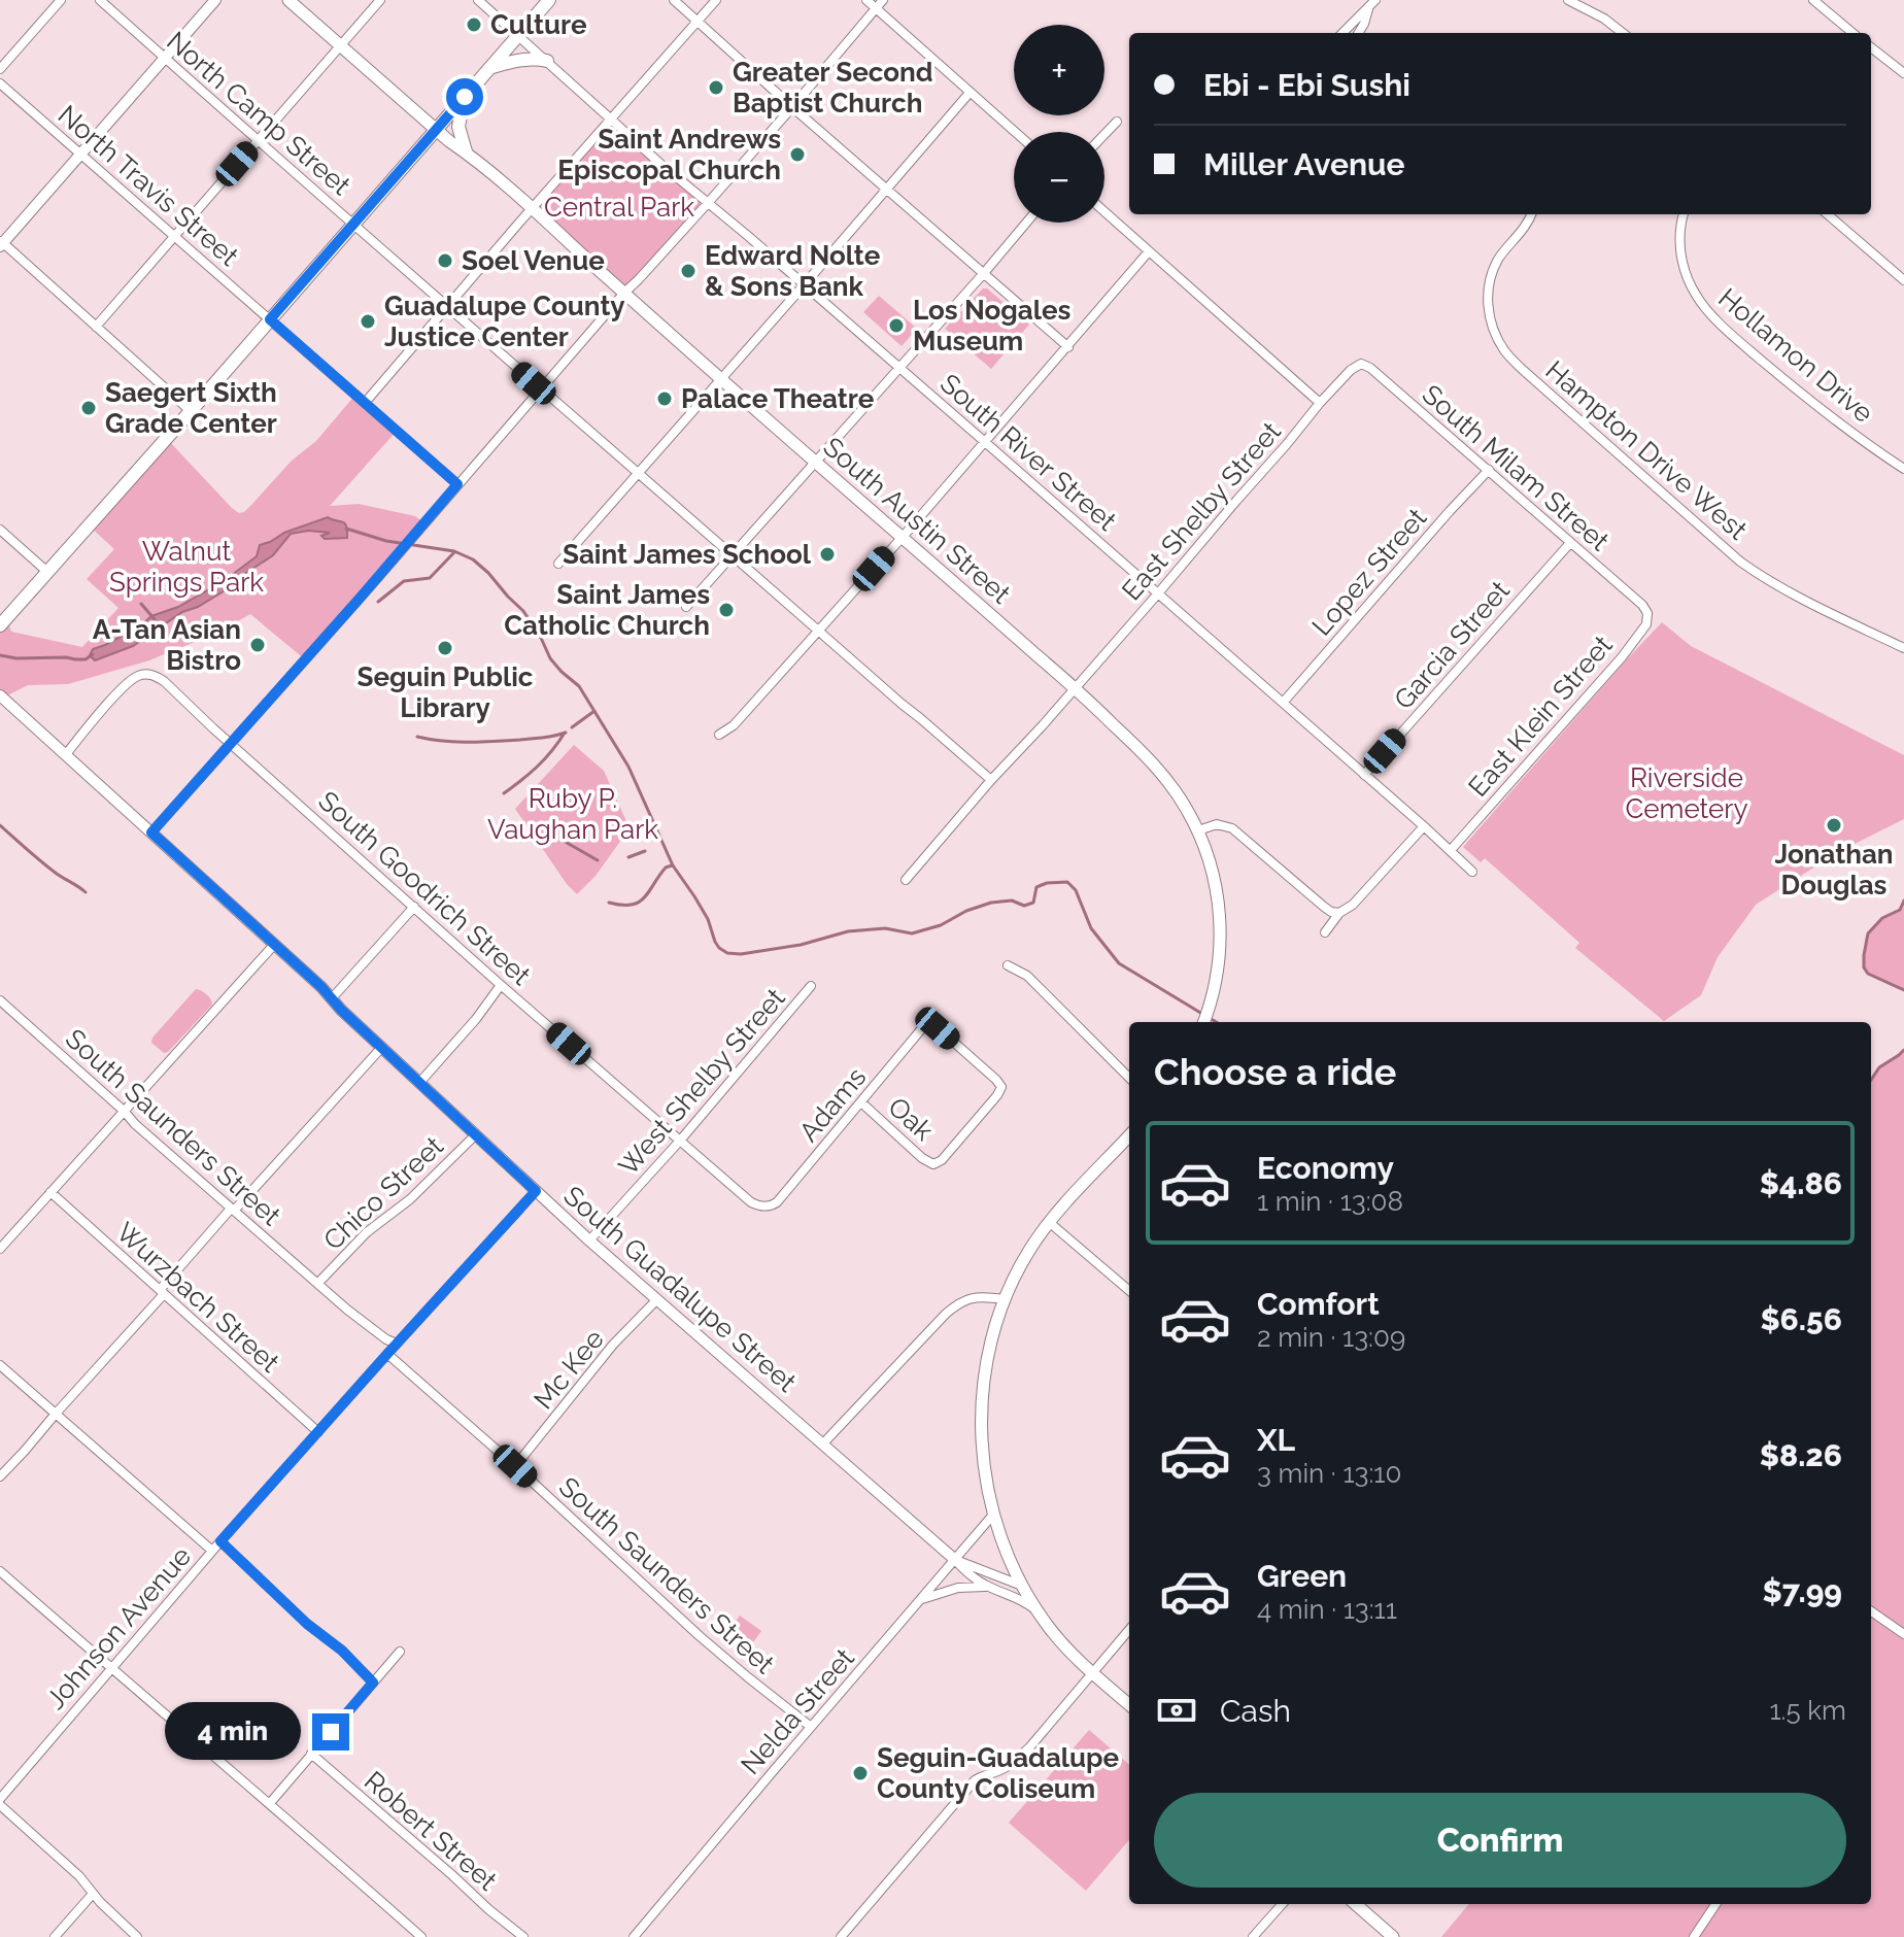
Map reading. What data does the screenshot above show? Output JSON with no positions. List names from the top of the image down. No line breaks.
{"streets":{"main road":["South Austin Street"],"street":["North Camp Street","North Travis Street","Hollamon Drive","Hampton Drive West","South River Street","South Milam Street","East Shelby Street","Lopez Street","Garcia Street","East Klein Street","South Goodrich Street","West Shelby Street","Adams","Oak","South Saunders Street","Chico Street","South Guadalupe Street","Wurzbach Street","Mc Kee","Johnson Avenue","Nelda Street","Robert Street"]},"crossings":[["South River Street","East Shelby Street"],["South River Street","South Austin Street"],["South River Street","Lopez Street"],["South River Street","Garcia Street"],["South River Street","East Klein Street"],["South Milam Street","East Shelby Street"],["South Milam Street","Lopez Street"],["South Milam Street","Garcia Street"],["South Milam Street","East Klein Street"],["East Shelby Street","South Austin Street"],["South Goodrich Street","West Shelby Street"],["South Goodrich Street","Adams"],["South Goodrich Street","South Guadalupe Street"],["West Shelby Street","South Guadalupe Street"],["Adams","Oak"],["South Saunders Street","Chico Street"],["South Saunders Street","Mc Kee"],["South Saunders Street","Johnson Avenue"],["South Saunders Street","Nelda Street"],["Chico Street","South Guadalupe Street"],["South Guadalupe Street","Mc Kee"],["South Guadalupe Street","Johnson Avenue"],["South Guadalupe Street","Nelda Street"],["Wurzbach Street","Johnson Avenue"]],"parks":["Central Park","Walnut Springs Park","Riverside Cemetery","Ruby P. Vaughan Park"],"places":["Culture","Greater Second Baptist Church","Saint Andrews Episcopal Church","Soel Venue","Edward Nolte & Sons Bank","Guadalupe County Justice Center","Los Nogales Museum","Palace Theatre","Saegert Sixth Grade Center","Saint James School","Saint James Catholic Church","A-Tan Asian Bistro","Seguin Public Library","Jonathan Douglas","Seguin-Guadalupe County Coliseum"],"page":{"map_buttons":["+","−"],"banner":["Ebi - Ebi Sushi","Miller Avenue"],"heading":"Choose a ride","list":[{"name":"Economy","note":"1 min · 13:08","value":"$4.86"},{"name":"Comfort","note":"2 min · 13:09","value":"$6.56"},{"name":"XL","note":"3 min · 13:10","value":"$8.26"},{"name":"Green","note":"4 min · 13:11","value":"$7.99"}],"pay":["Cash","1.5 km"],"bubble":"4 min","buttons":"Confirm"}}
